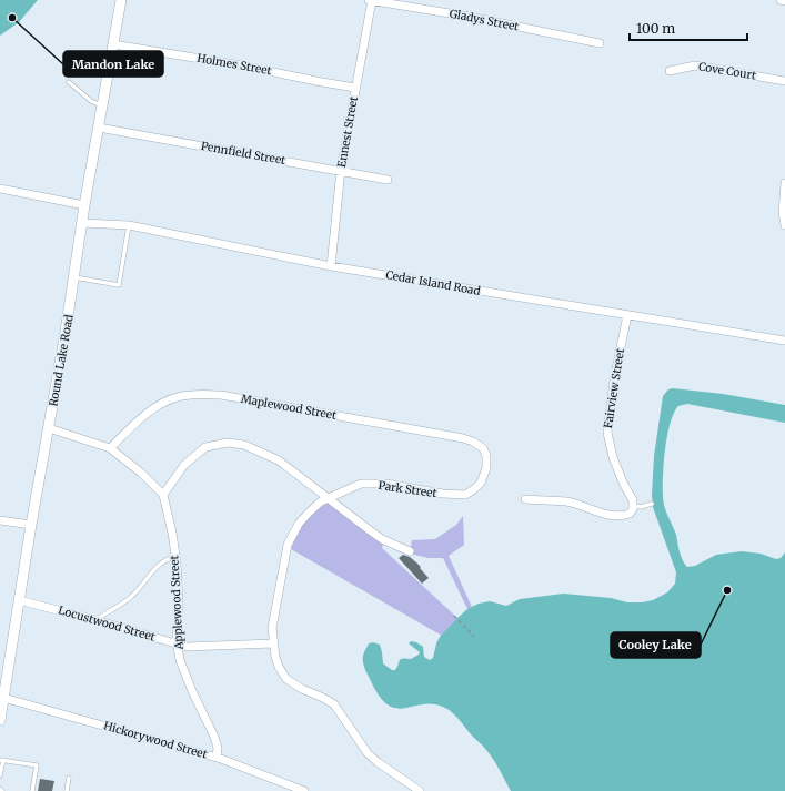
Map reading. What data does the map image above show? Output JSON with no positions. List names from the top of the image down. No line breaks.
{"streets":{"street":["Gladys Street","Holmes Street","Cove Court","Ennest Street","Pennfield Street","Cedar Island Road","Round Lake Road","Fairview Street","Maplewood Street","Park Street","Applewood Street","Locustwood Street","Hickorywood Street"]},"crossings":[["Gladys Street","Ennest Street"],["Holmes Street","Ennest Street"],["Holmes Street","Round Lake Road"],["Ennest Street","Pennfield Street"],["Ennest Street","Cedar Island Road"],["Pennfield Street","Round Lake Road"],["Cedar Island Road","Round Lake Road"],["Cedar Island Road","Fairview Street"],["Round Lake Road","Locustwood Street"],["Round Lake Road","Hickorywood Street"],["Maplewood Street","Park Street"],["Park Street","Locustwood Street"],["Applewood Street","Locustwood Street"],["Applewood Street","Hickorywood Street"]],"places":["Mandon Lake","Cooley Lake"],"scale_bar":"100 m"}
